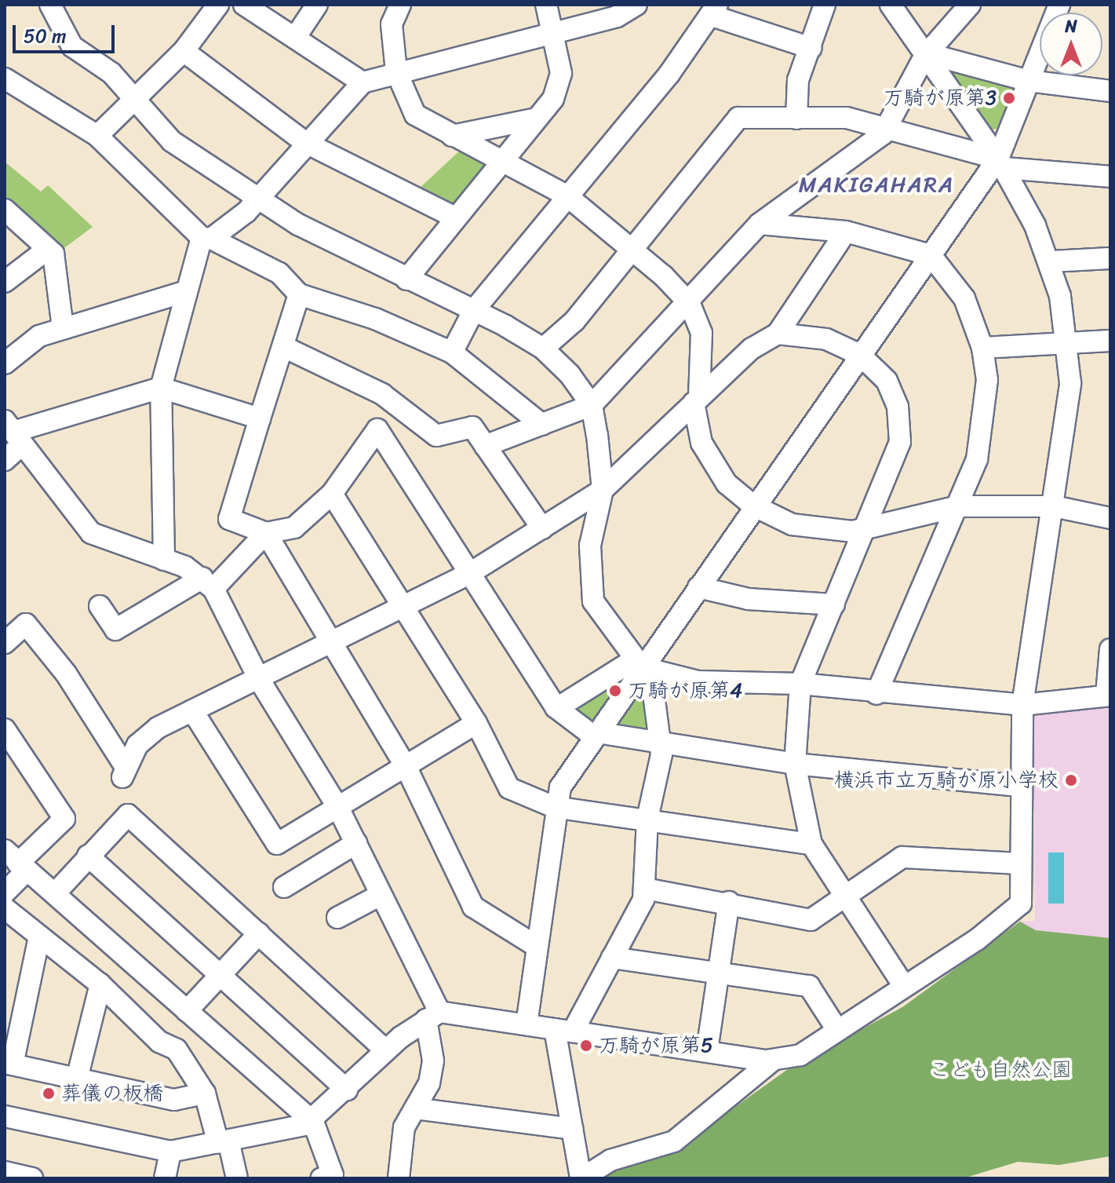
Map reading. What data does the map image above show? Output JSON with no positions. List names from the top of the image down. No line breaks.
{"districts":["MAKIGAHARA"],"parks":["こども自然公園"],"places":["万騎が原第3","万騎が原第4","横浜市立万騎が原小学校","万騎が原第5","葬儀の板橋"],"scale_bar":"50 m","north":"top"}
